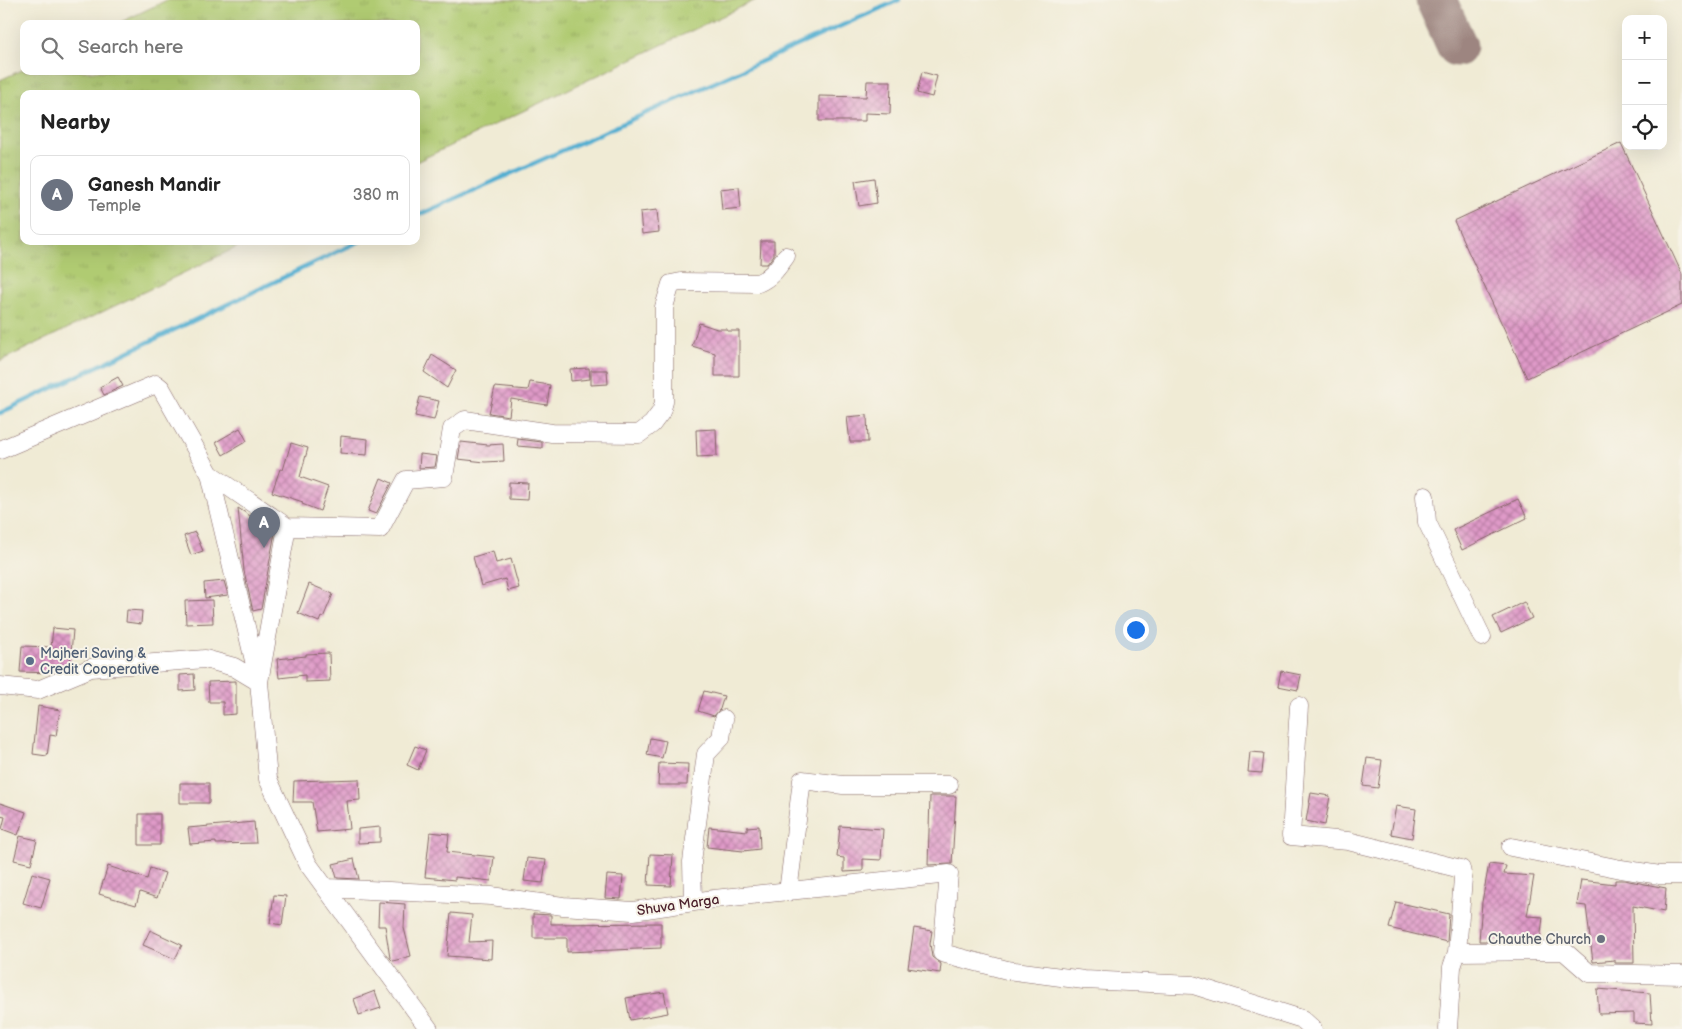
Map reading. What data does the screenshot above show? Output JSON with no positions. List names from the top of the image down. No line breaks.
{"streets":{"street":["Shuva Marga"]},"places":["Majheri Saving & Credit Cooperative","Chauthe Church"],"page":{"map_buttons":["+","−"],"search":"Search here","heading":"Nearby","list":[{"mark":"A","name":"Ganesh Mandir","note":"Temple","value":"380 m"}],"pins":"A"}}
